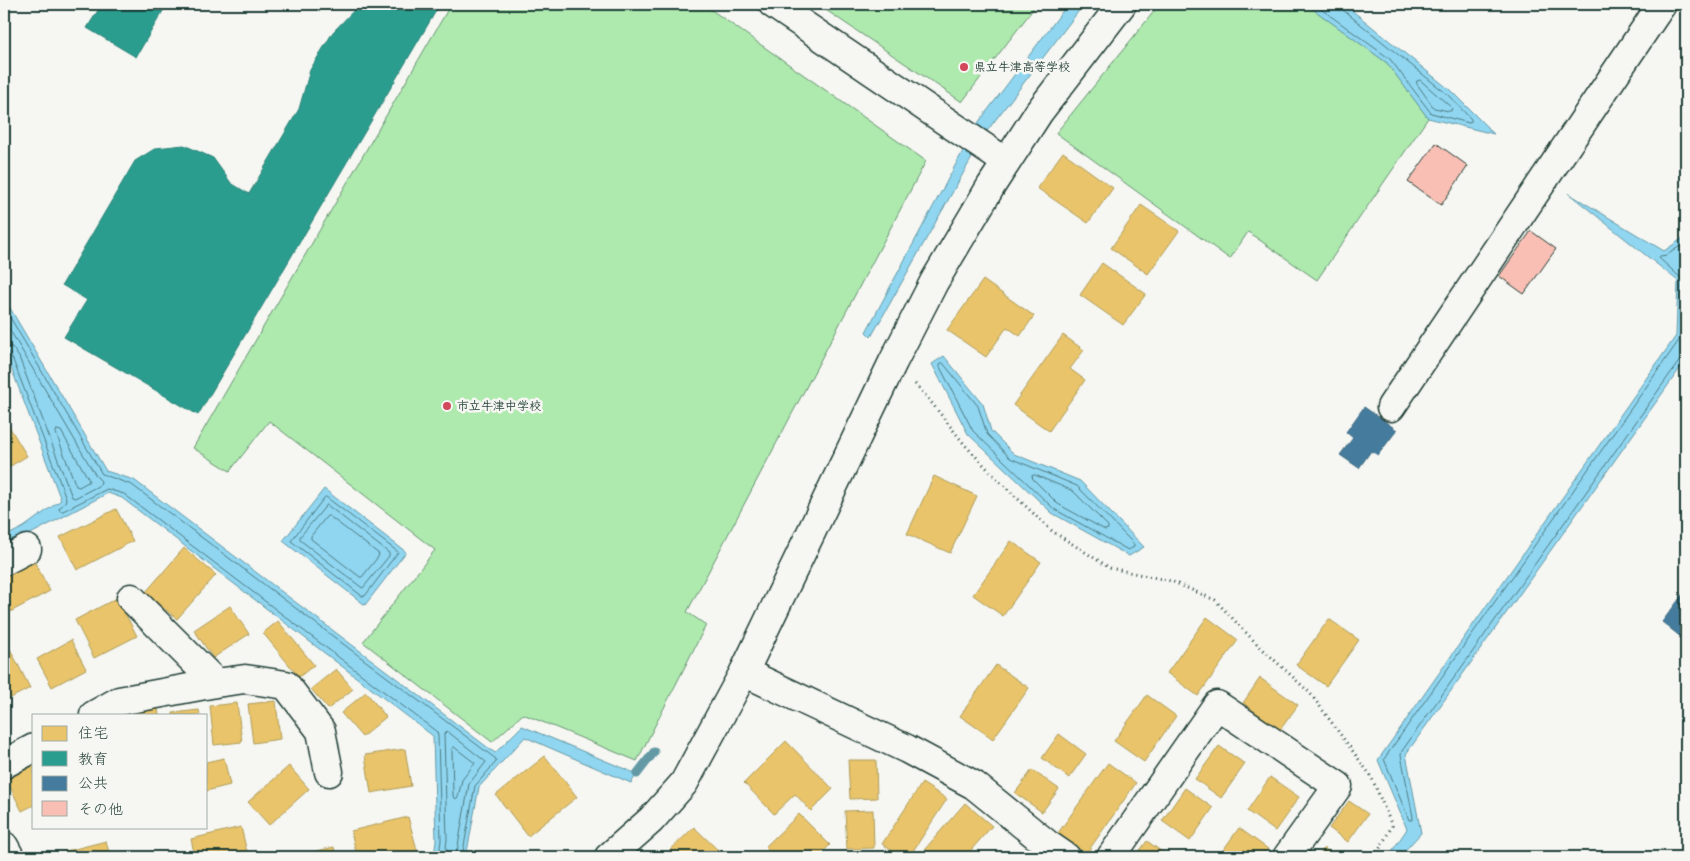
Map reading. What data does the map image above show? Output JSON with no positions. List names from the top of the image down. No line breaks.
{"places":["県立牛津高等学校","市立牛津中学校"],"legend":["住宅","教育","公共","その他"]}
